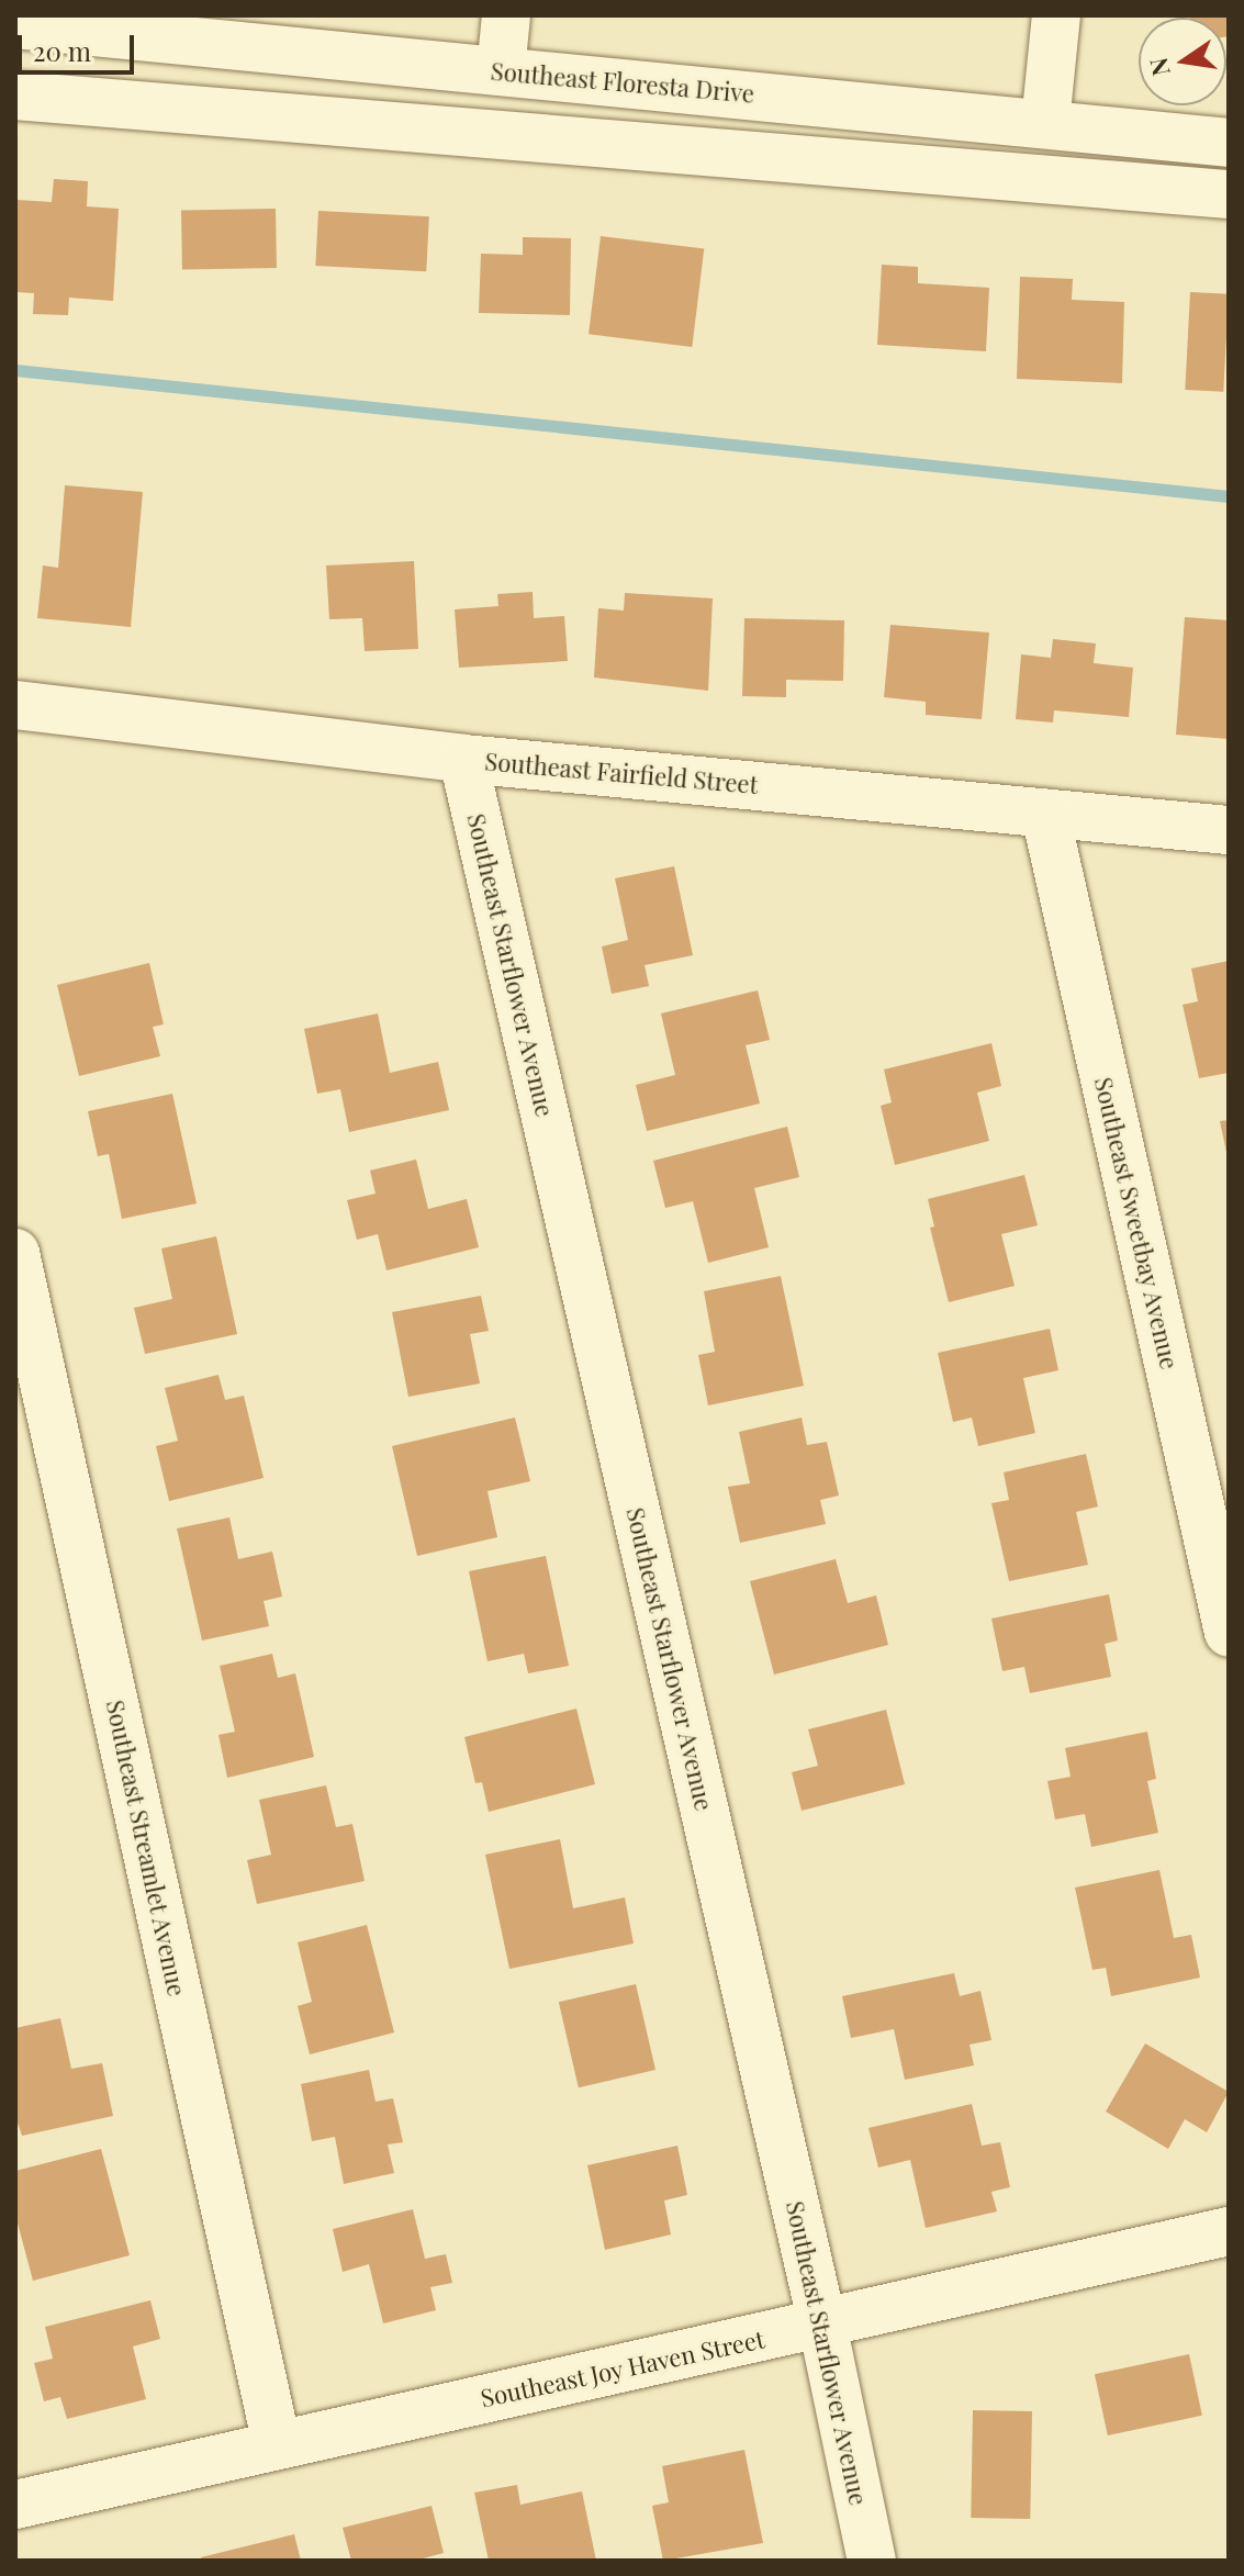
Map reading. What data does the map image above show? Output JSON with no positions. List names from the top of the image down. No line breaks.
{"streets":{"street":["Southeast Floresta Drive","Southeast Fairfield Street","Southeast Starflower Avenue","Southeast Sweetbay Avenue","Southeast Streamlet Avenue","Southeast Joy Haven Street"]},"crossings":[["Southeast Fairfield Street","Southeast Starflower Avenue"],["Southeast Fairfield Street","Southeast Sweetbay Avenue"],["Southeast Starflower Avenue","Southeast Joy Haven Street"],["Southeast Streamlet Avenue","Southeast Joy Haven Street"]],"scale_bar":"20 m","north":"left"}
